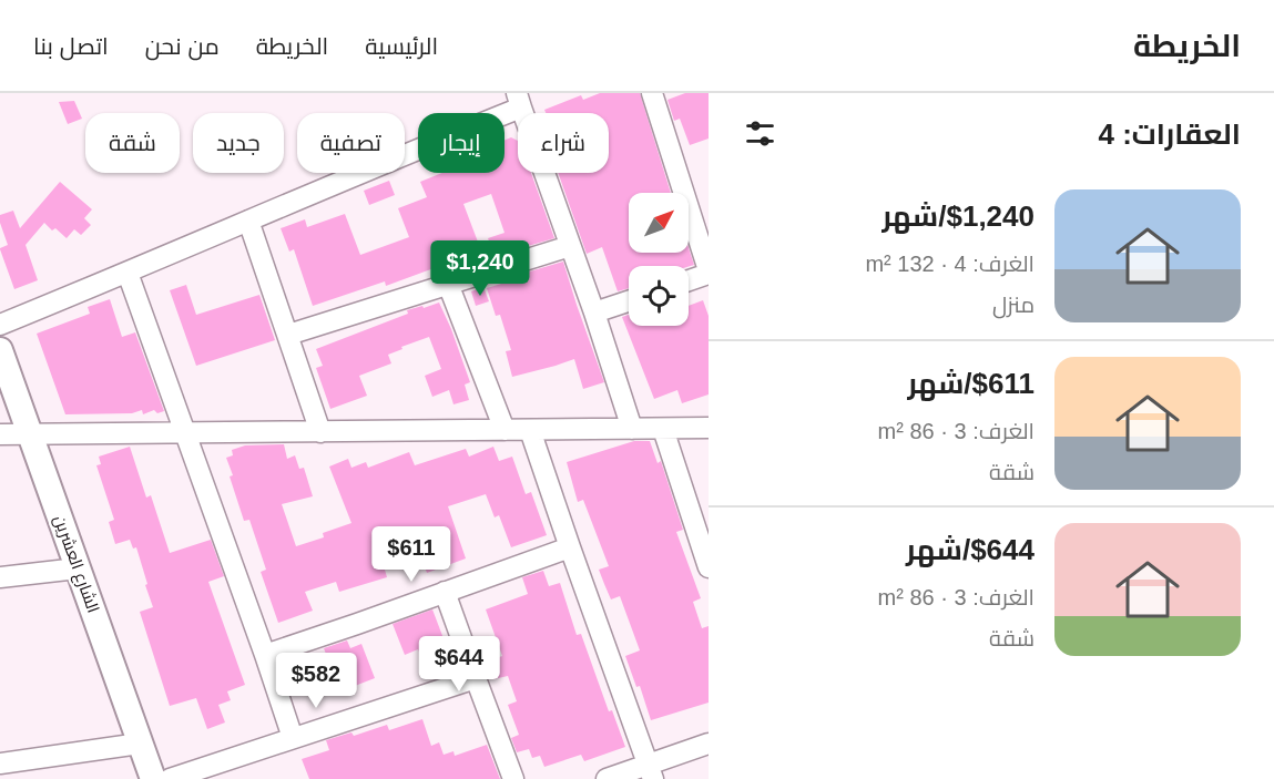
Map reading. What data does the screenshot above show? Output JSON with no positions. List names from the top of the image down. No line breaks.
{"streets":{"street":["الشارع العشرين"]},"north":"top right","page":{"header":"الخريطة","nav":["الرئيسية","الخريطة","من نحن","اتصل بنا"],"heading":"العقارات: 4","chip":["شراء","إيجار","تصفية","جديد","شقة"],"list":[{"name":"$1,240/شهر","note":"الغرف: 4 · 132 m² · منزل"},{"name":"$611/شهر","note":"الغرف: 3 · 86 m² · شقة"},{"name":"$644/شهر","note":"الغرف: 3 · 86 m² · شقة"}],"price":["$1,240","$611","$644","$582"]}}
